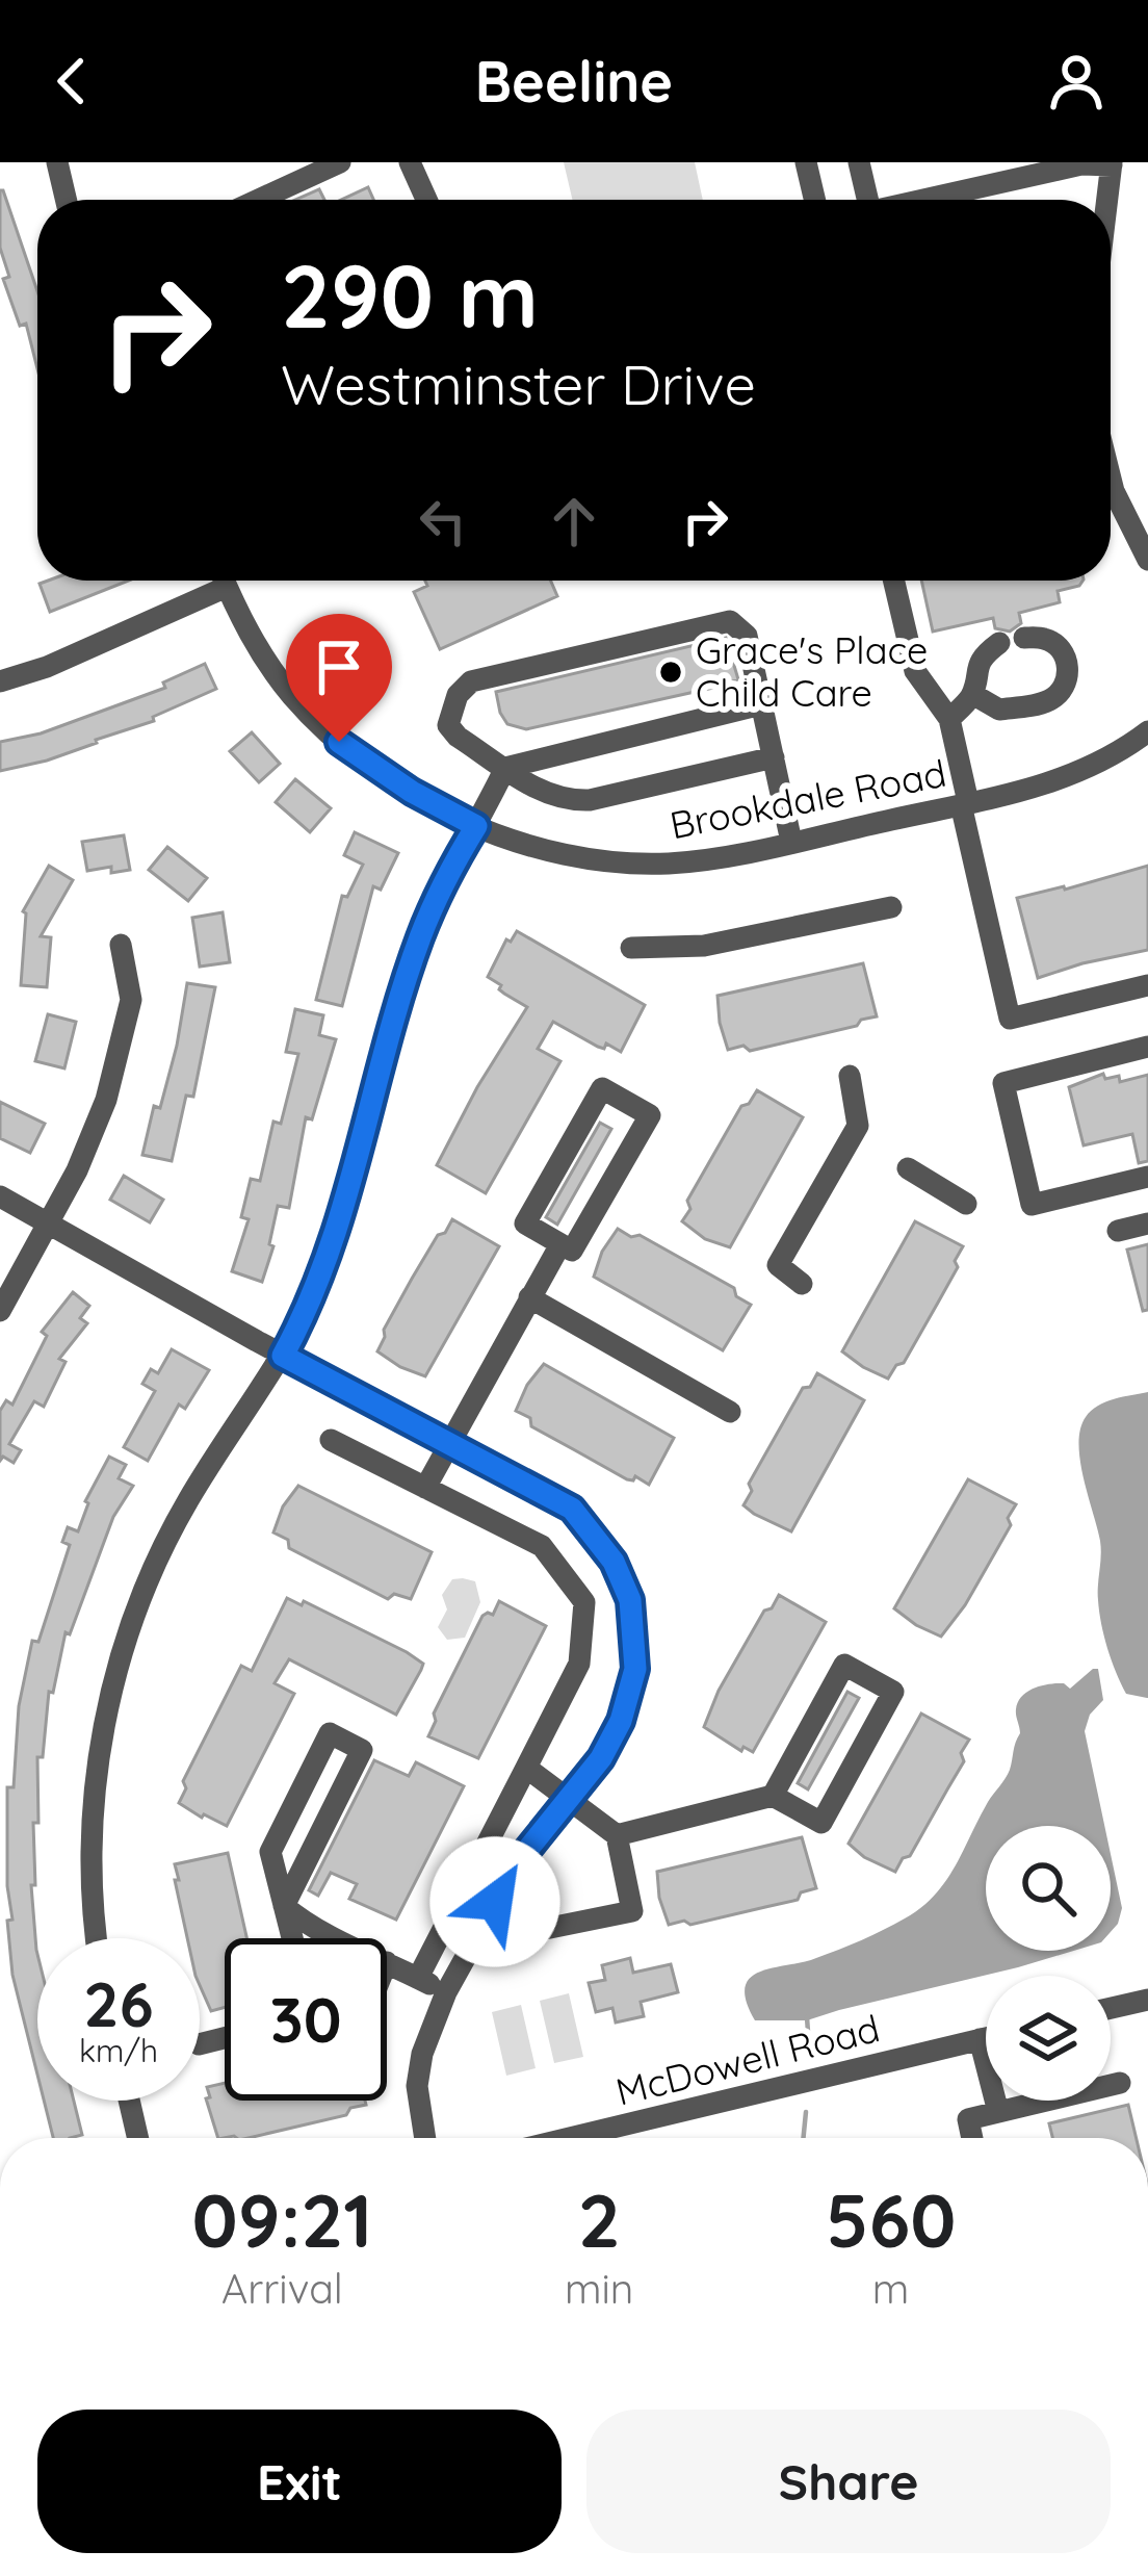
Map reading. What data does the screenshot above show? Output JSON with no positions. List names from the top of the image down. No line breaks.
{"streets":{"street":["Brookdale Road","McDowell Road"]},"places":["Grace's Place Child Care"],"page":{"header":"Beeline","turn":["290 m","Westminster Drive"],"speed":"26 km/h","limit":"30","eta":["09:21","Arrival","2","min","560","m"],"buttons":["Exit","Share"]}}
